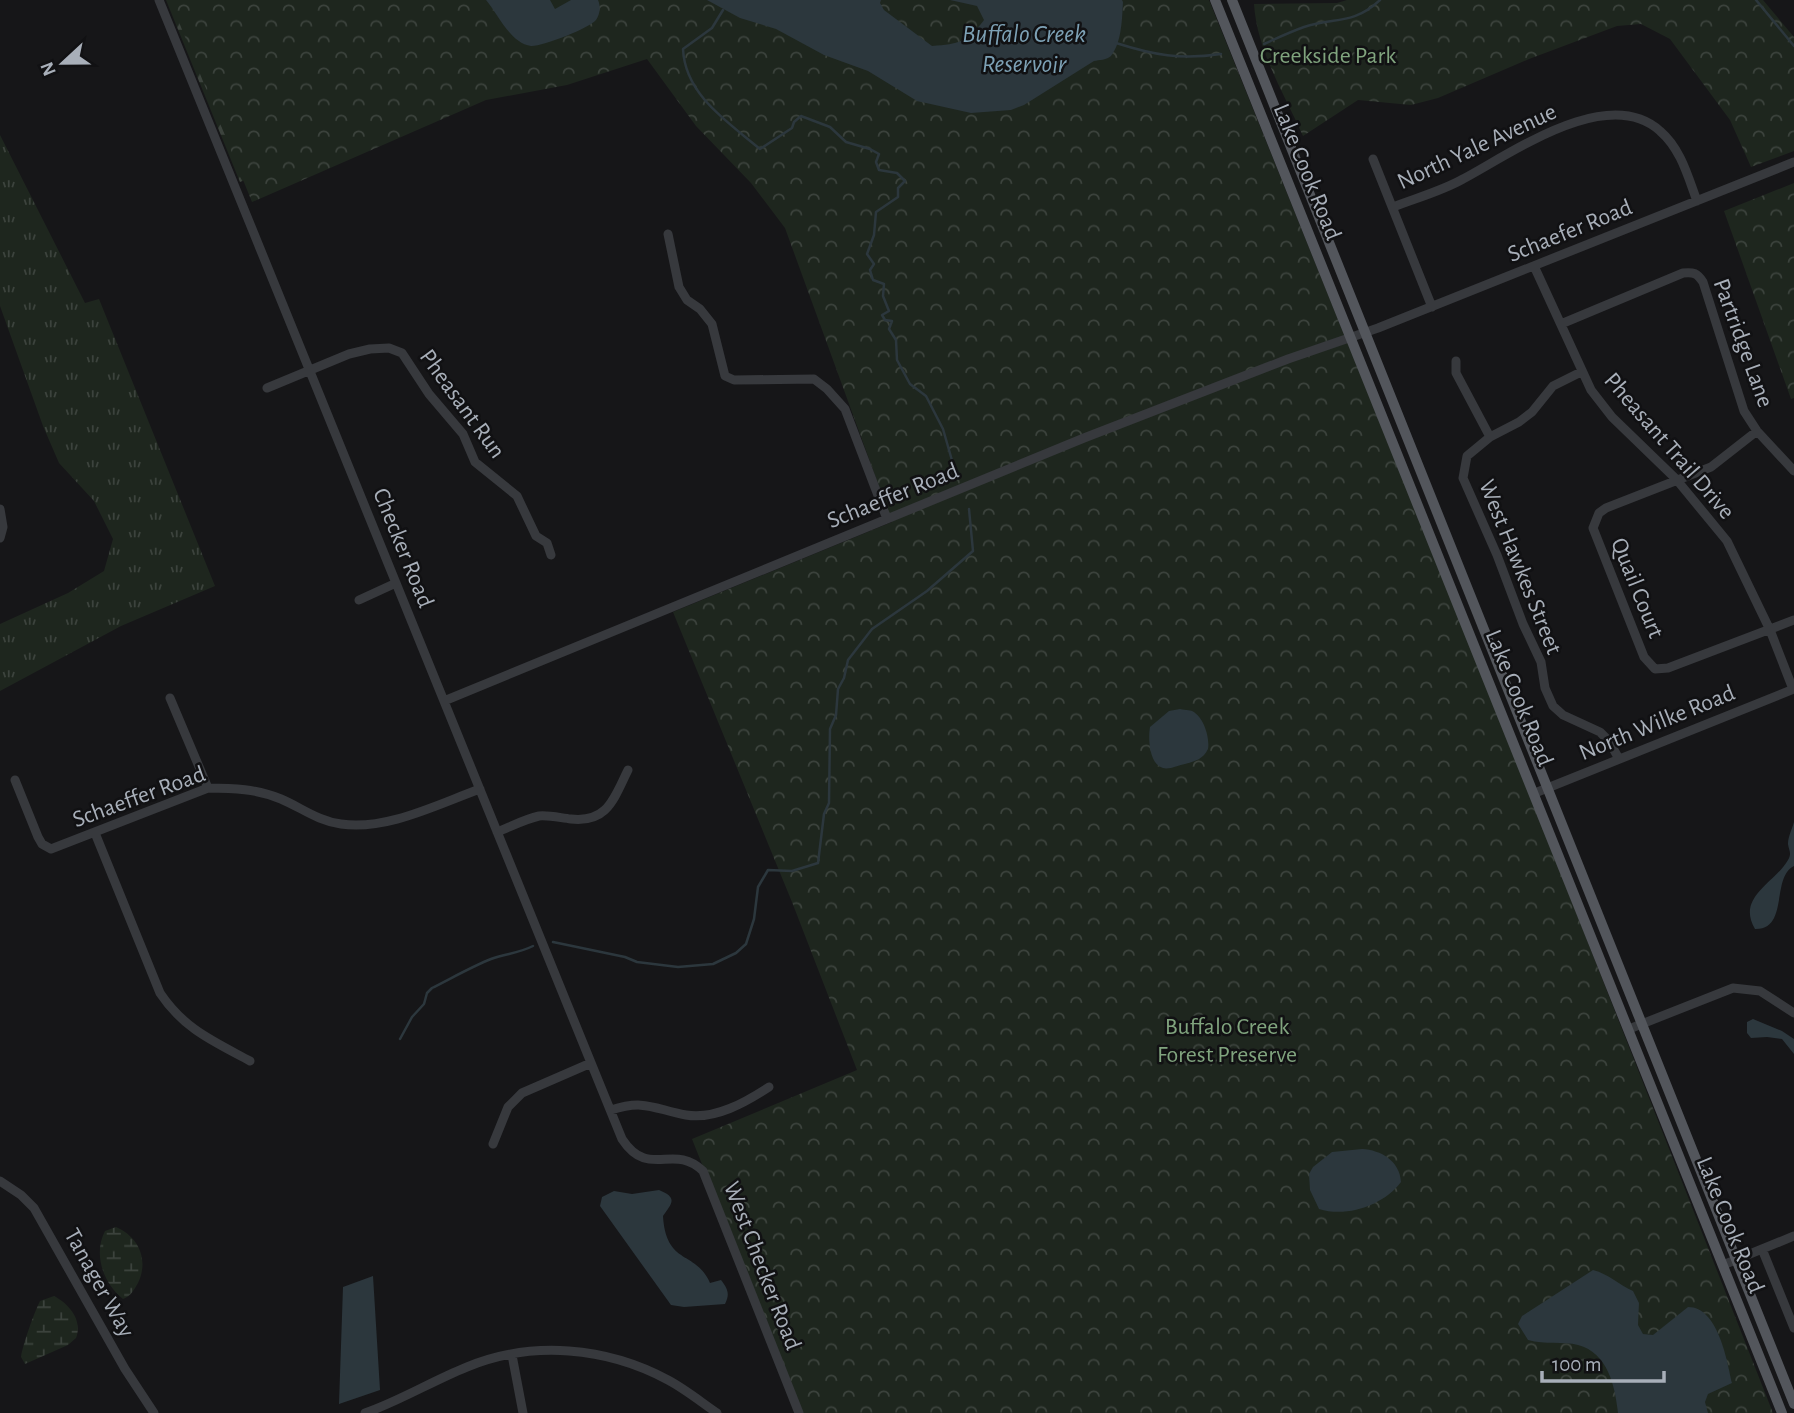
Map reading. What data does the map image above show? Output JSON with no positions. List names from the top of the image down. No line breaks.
{"streets":{"main road":["Lake Cook Road"],"street":["North Yale Avenue","Schaefer Road","Partridge Lane","Pheasant Run","Pheasant Trail Drive","Schaeffer Road","Checker Road","West Hawkes Street","Quail Court","North Wilke Road","West Checker Road","Tanager Way"]},"crossings":[["North Yale Avenue","Schaefer Road"],["Lake Cook Road","Schaefer Road"],["Lake Cook Road","Schaeffer Road"],["Lake Cook Road","North Wilke Road"],["Schaefer Road","Pheasant Trail Drive"],["Schaefer Road","Schaeffer Road"],["Partridge Lane","Pheasant Trail Drive"],["Pheasant Run","Checker Road"],["Pheasant Trail Drive","West Hawkes Street"],["Pheasant Trail Drive","Quail Court"],["Pheasant Trail Drive","North Wilke Road"],["Schaeffer Road","Checker Road"],["Checker Road","West Checker Road"],["West Hawkes Street","North Wilke Road"]],"water":["Buffalo Creek Reservoir"],"parks":["Creekside Park","Buffalo Creek Forest Preserve"],"scale_bar":"100 m","north":"left"}
